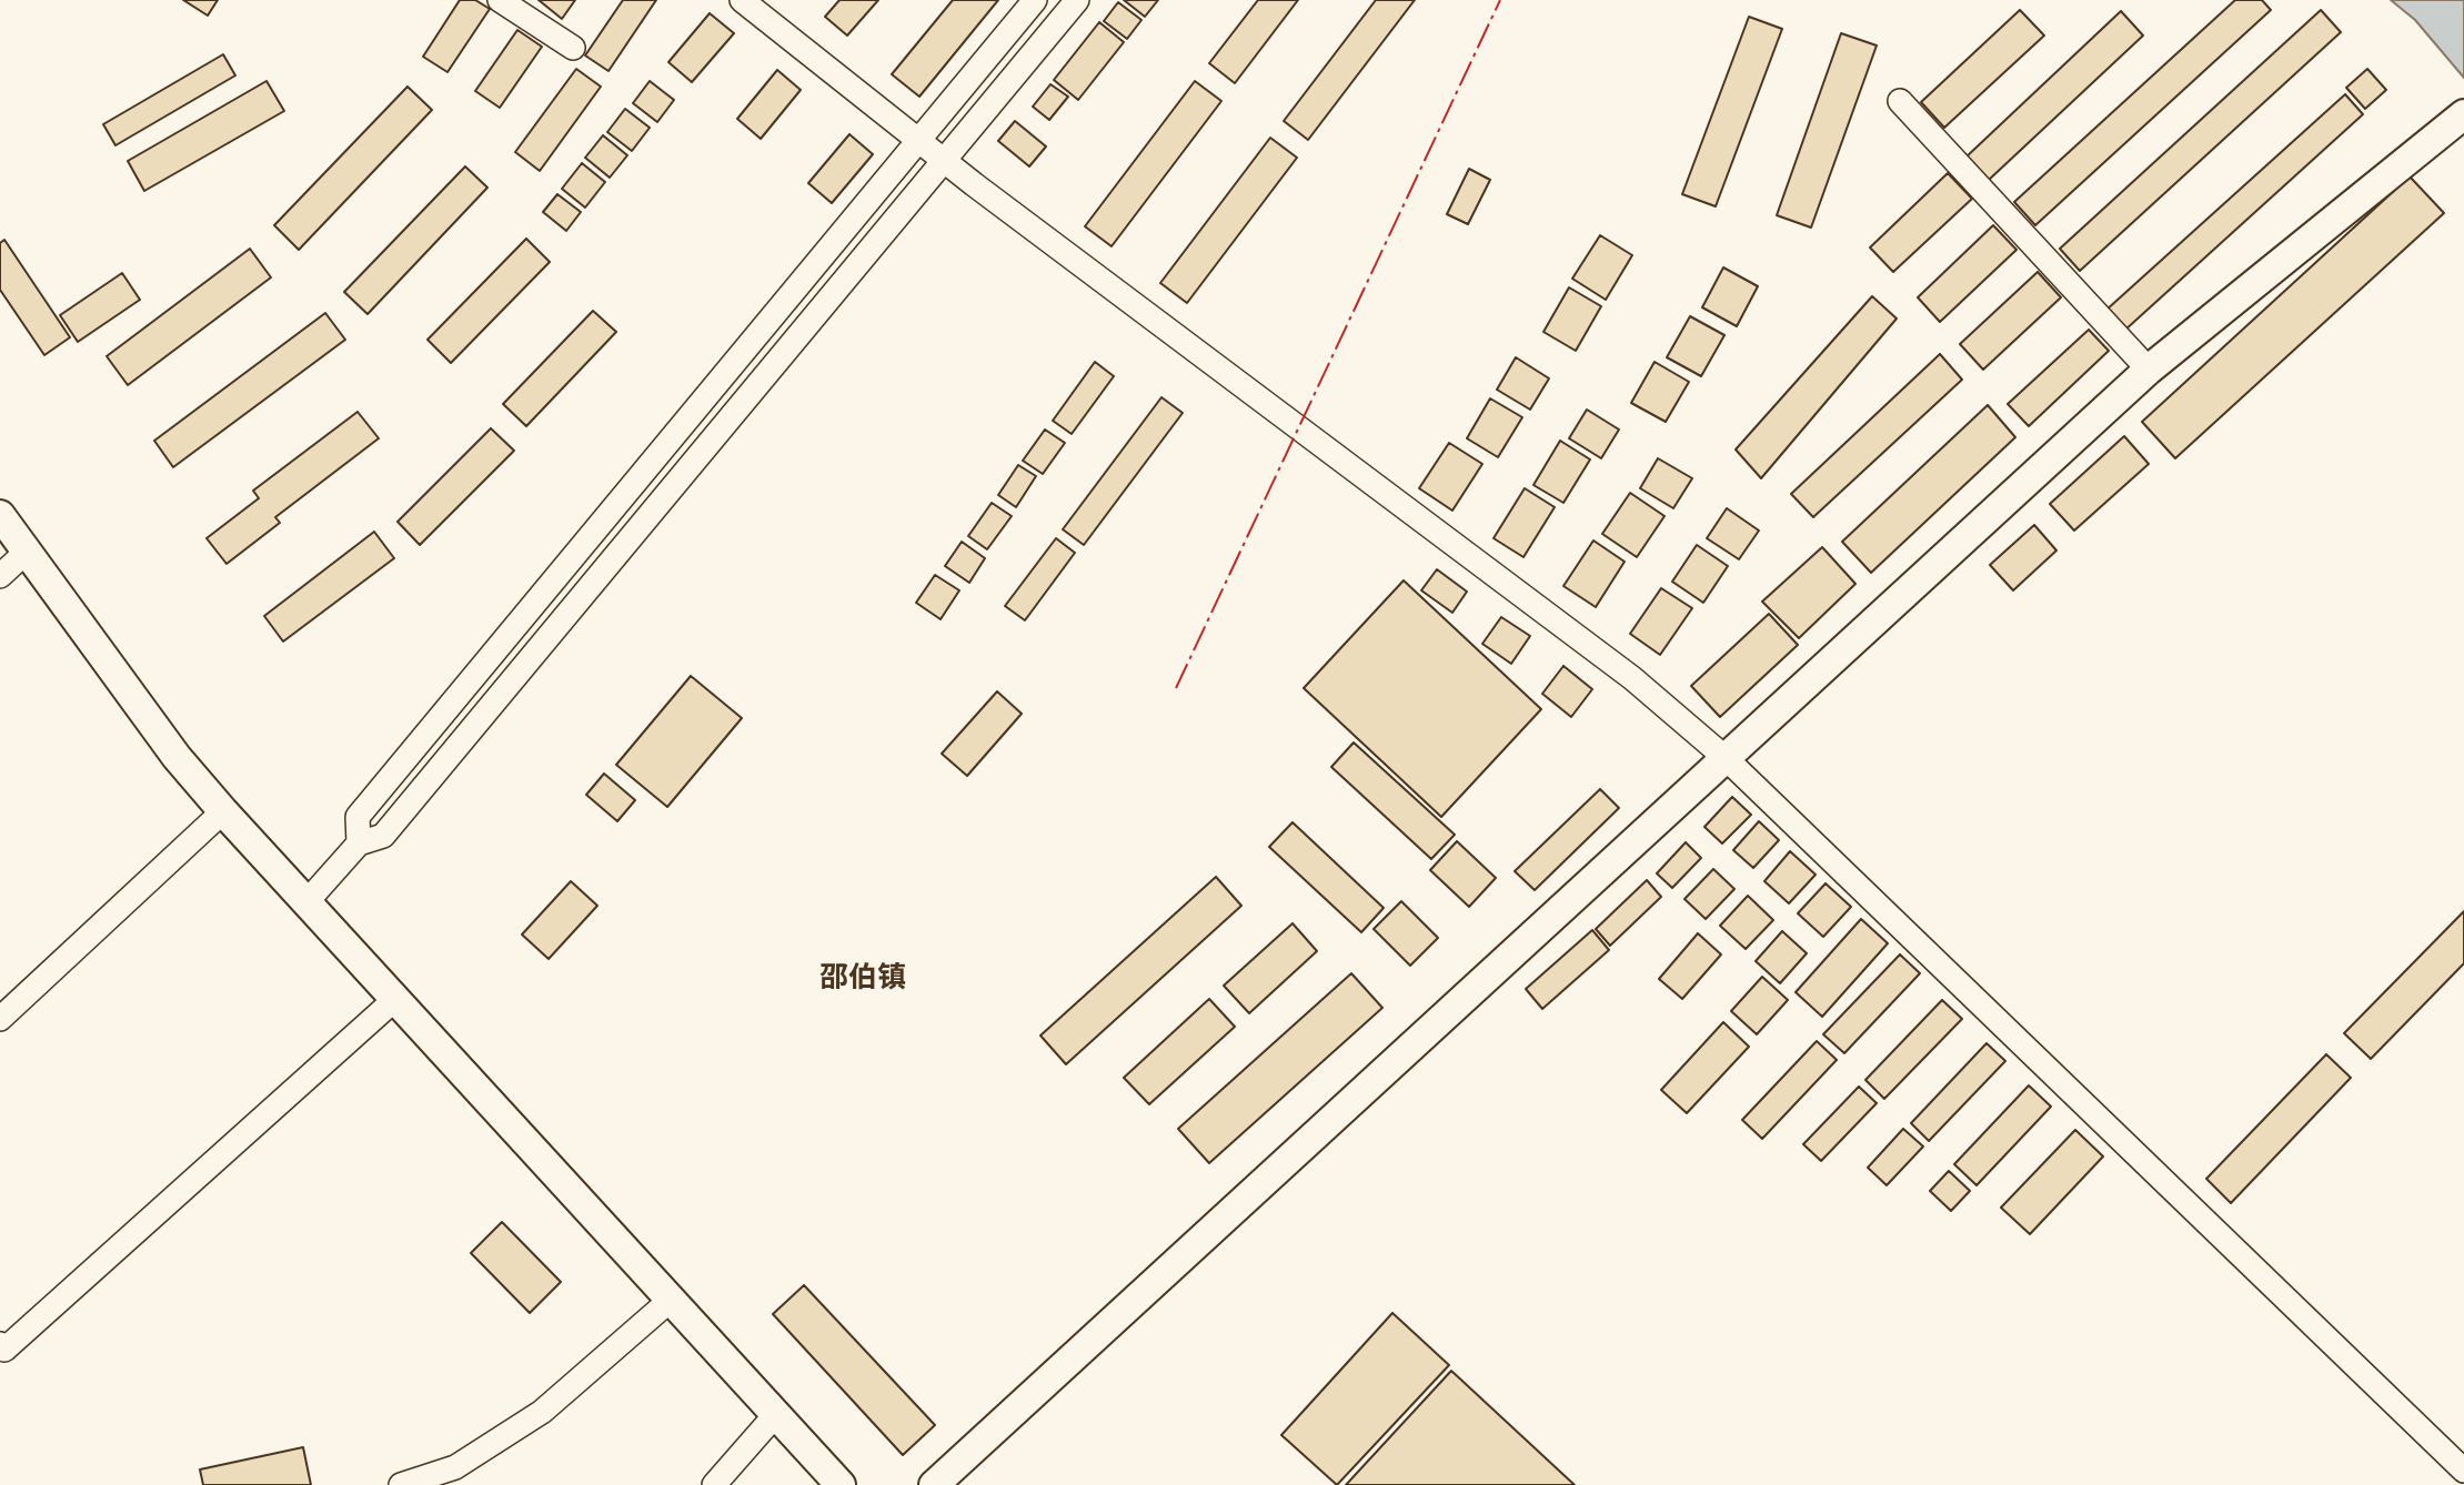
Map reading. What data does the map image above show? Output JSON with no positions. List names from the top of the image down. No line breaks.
{"districts":["邵伯镇"]}
